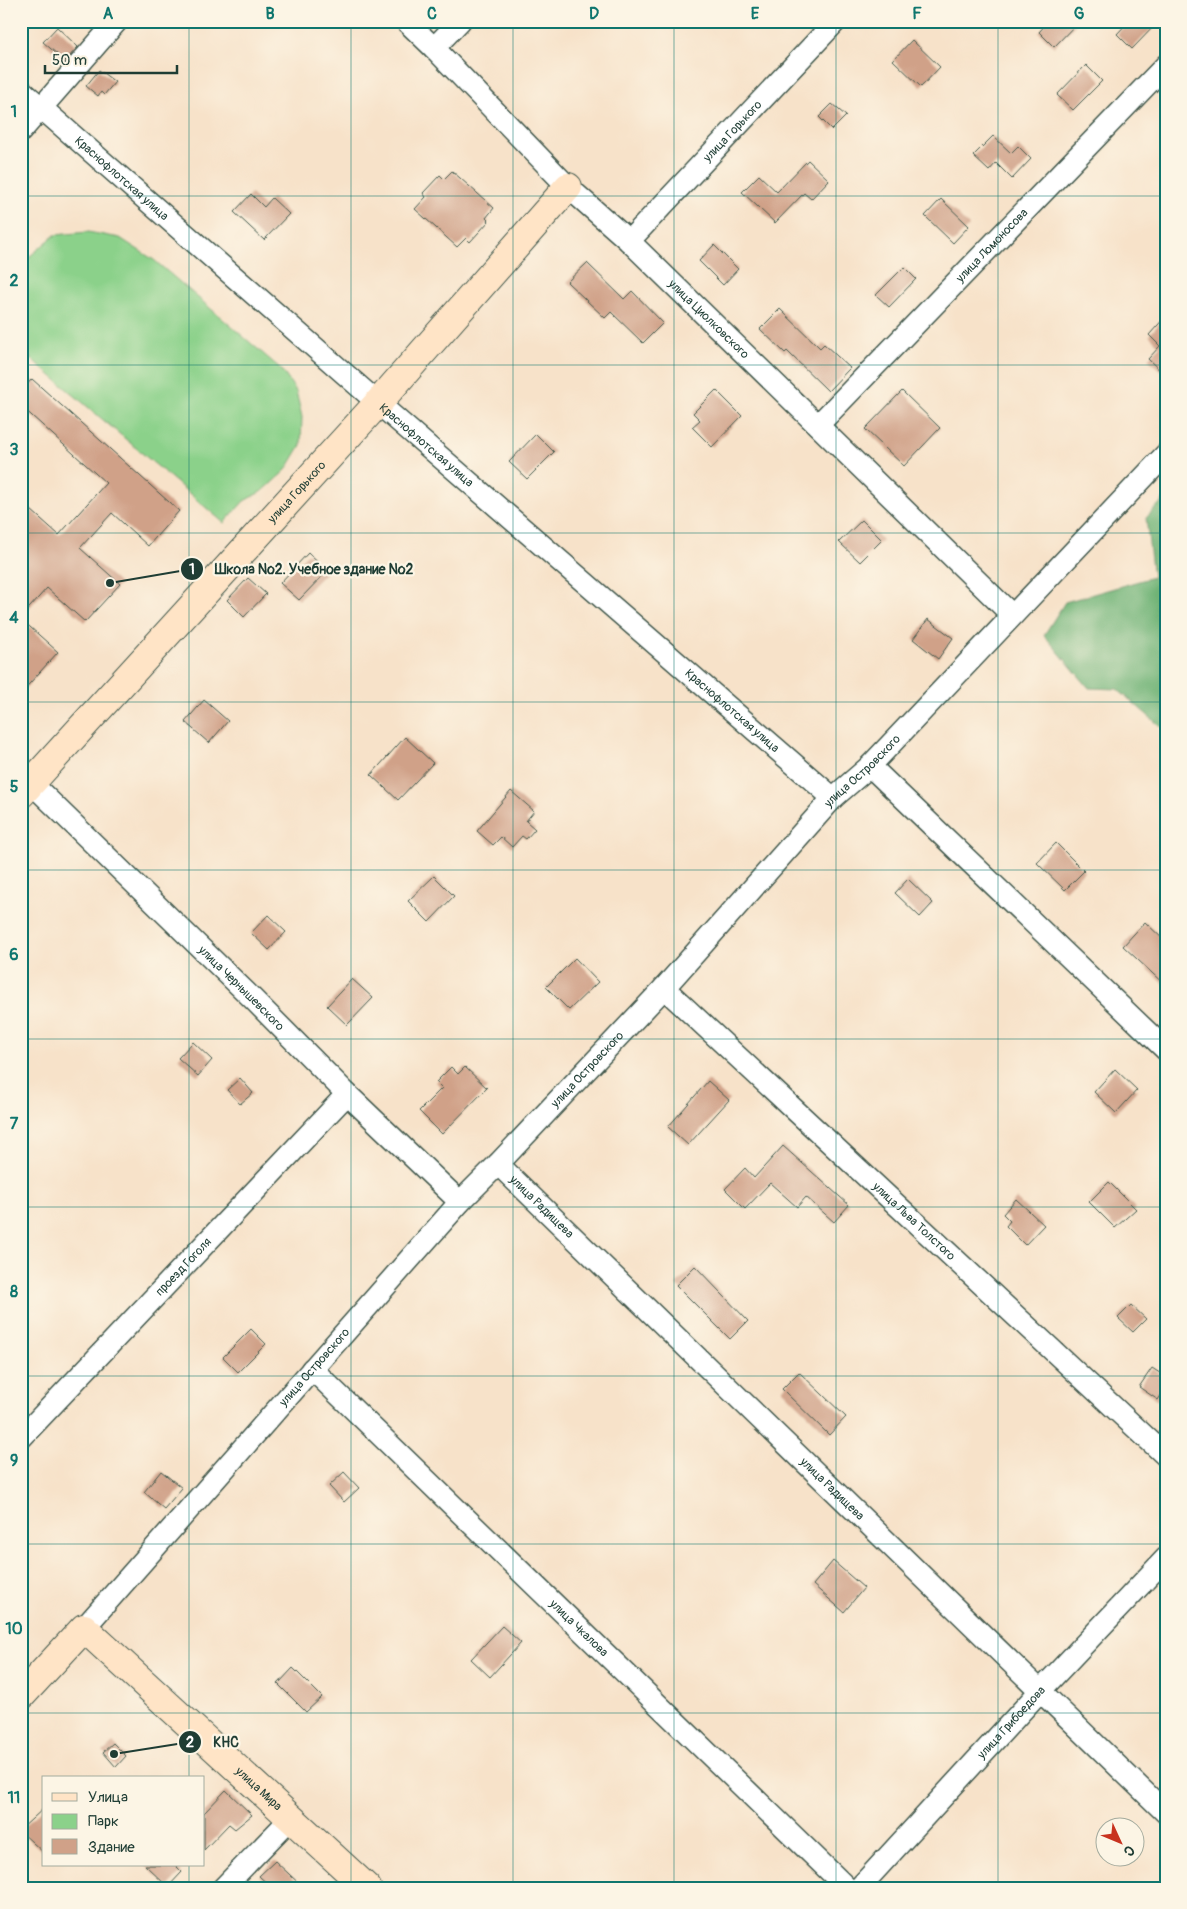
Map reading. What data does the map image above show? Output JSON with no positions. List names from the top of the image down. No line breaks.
{"streets":{"street":["улица Горького","Краснофлотская улица","улица Ломоносова","улица Циолковского","улица Островского","улица Чернышевского","улица Радищева","улица Льва Толстого","проезд Гоголя","улица Чкалова","улица Грибоедова","улица Мира"]},"crossings":[["улица Горького","Краснофлотская улица"],["улица Горького","улица Циолковского"],["улица Горького","улица Чернышевского"],["Краснофлотская улица","улица Островского"],["улица Ломоносова","улица Циолковского"],["улица Циолковского","улица Островского"],["улица Островского","улица Чернышевского"],["улица Островского","улица Радищева"],["улица Островского","улица Льва Толстого"],["улица Островского","улица Чкалова"],["улица Островского","улица Мира"],["улица Чернышевского","проезд Гоголя"],["улица Радищева","улица Грибоедова"]],"places":["Школа №2. Учебное здание №2","КНС"],"legend":["Улица","Парк","Здание"],"scale_bar":"50 m","north":"bottom right","grid":{"columns":["A","B","C","D","E","F","G"],"rows":["1","2","3","4","5","6","7","8","9","10","11"]}}
